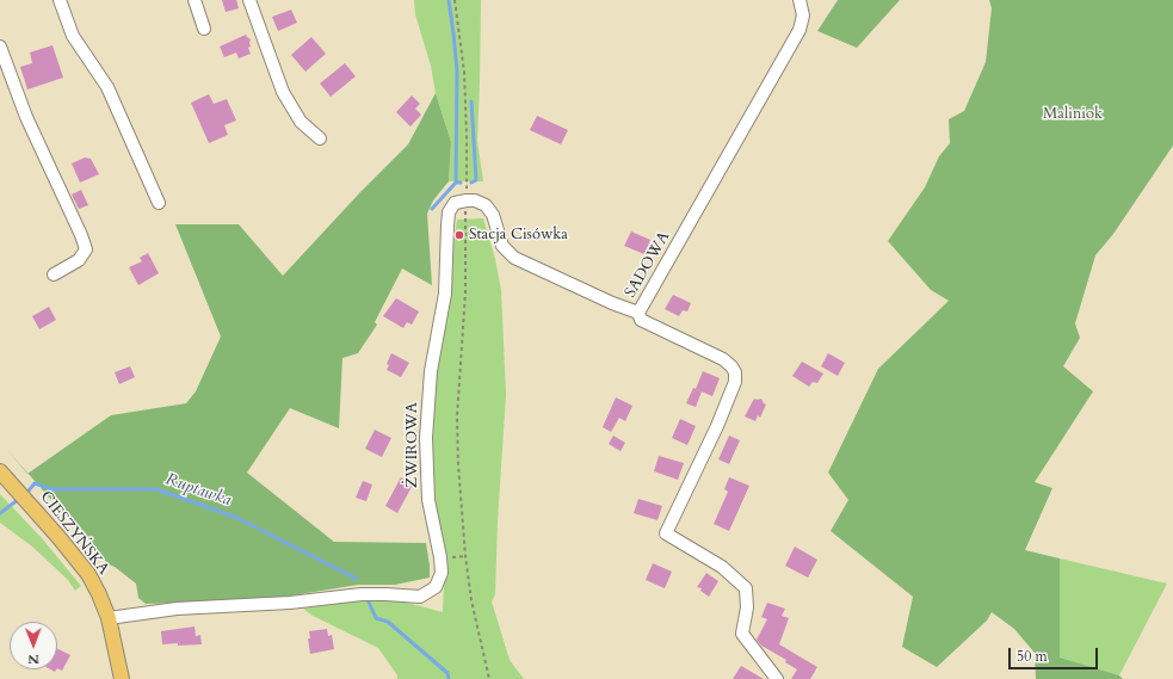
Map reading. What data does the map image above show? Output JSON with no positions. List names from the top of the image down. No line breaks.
{"streets":{"main road":["CIESZYŃSKA"],"street":["SADOWA","ŻWIROWA"]},"crossings":[["ŻWIROWA","CIESZYŃSKA"]],"water":["Ruptawka"],"parks":["Maliniok"],"places":["Stacja Cisówka"],"scale_bar":"50 m","north":"bottom"}
